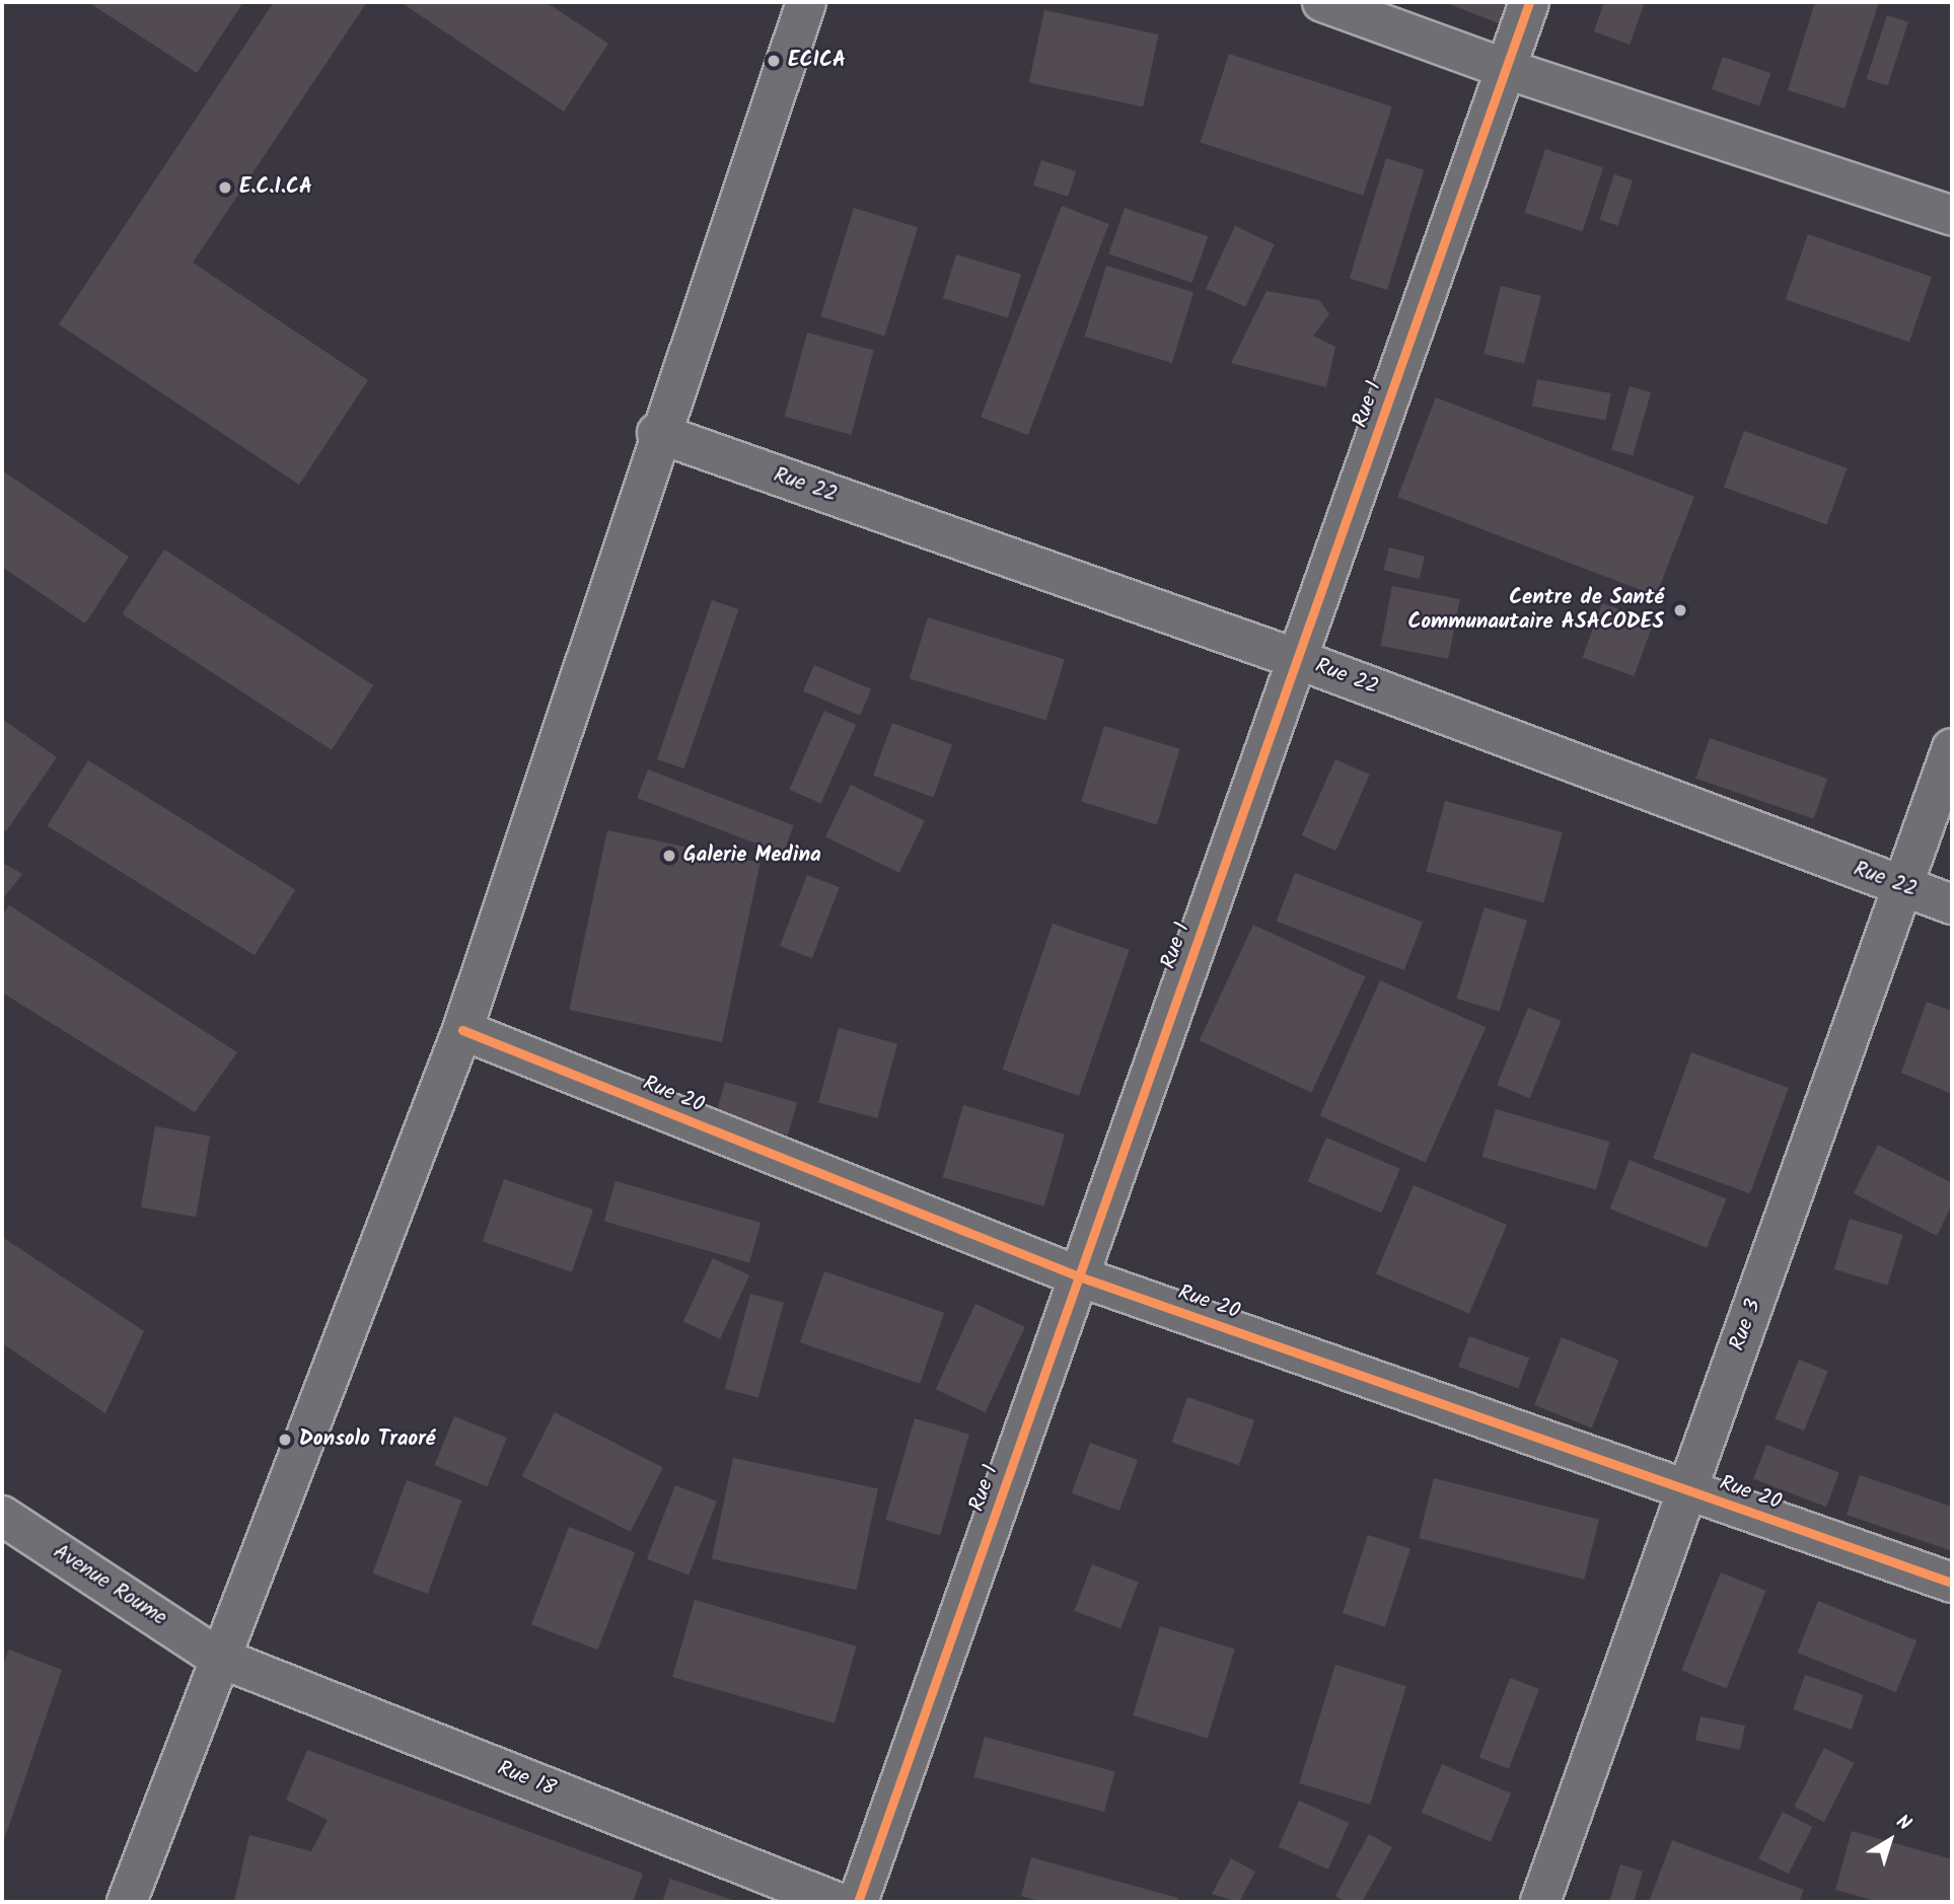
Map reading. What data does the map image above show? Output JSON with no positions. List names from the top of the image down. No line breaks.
{"streets":{"street":["Rue 1","Rue 22","Rue 20","Rue 3","Avenue Roume","Rue 18"]},"crossings":[["Rue 1","Rue 22"],["Rue 1","Rue 20"],["Rue 22","Rue 3"],["Rue 20","Rue 3"],["Avenue Roume","Rue 18"]],"places":["ECICA","E.C.I.CA","Centre de Santé Communautaire ASACODES","Galerie Medina","Donsolo Traoré"],"north":"top right"}
